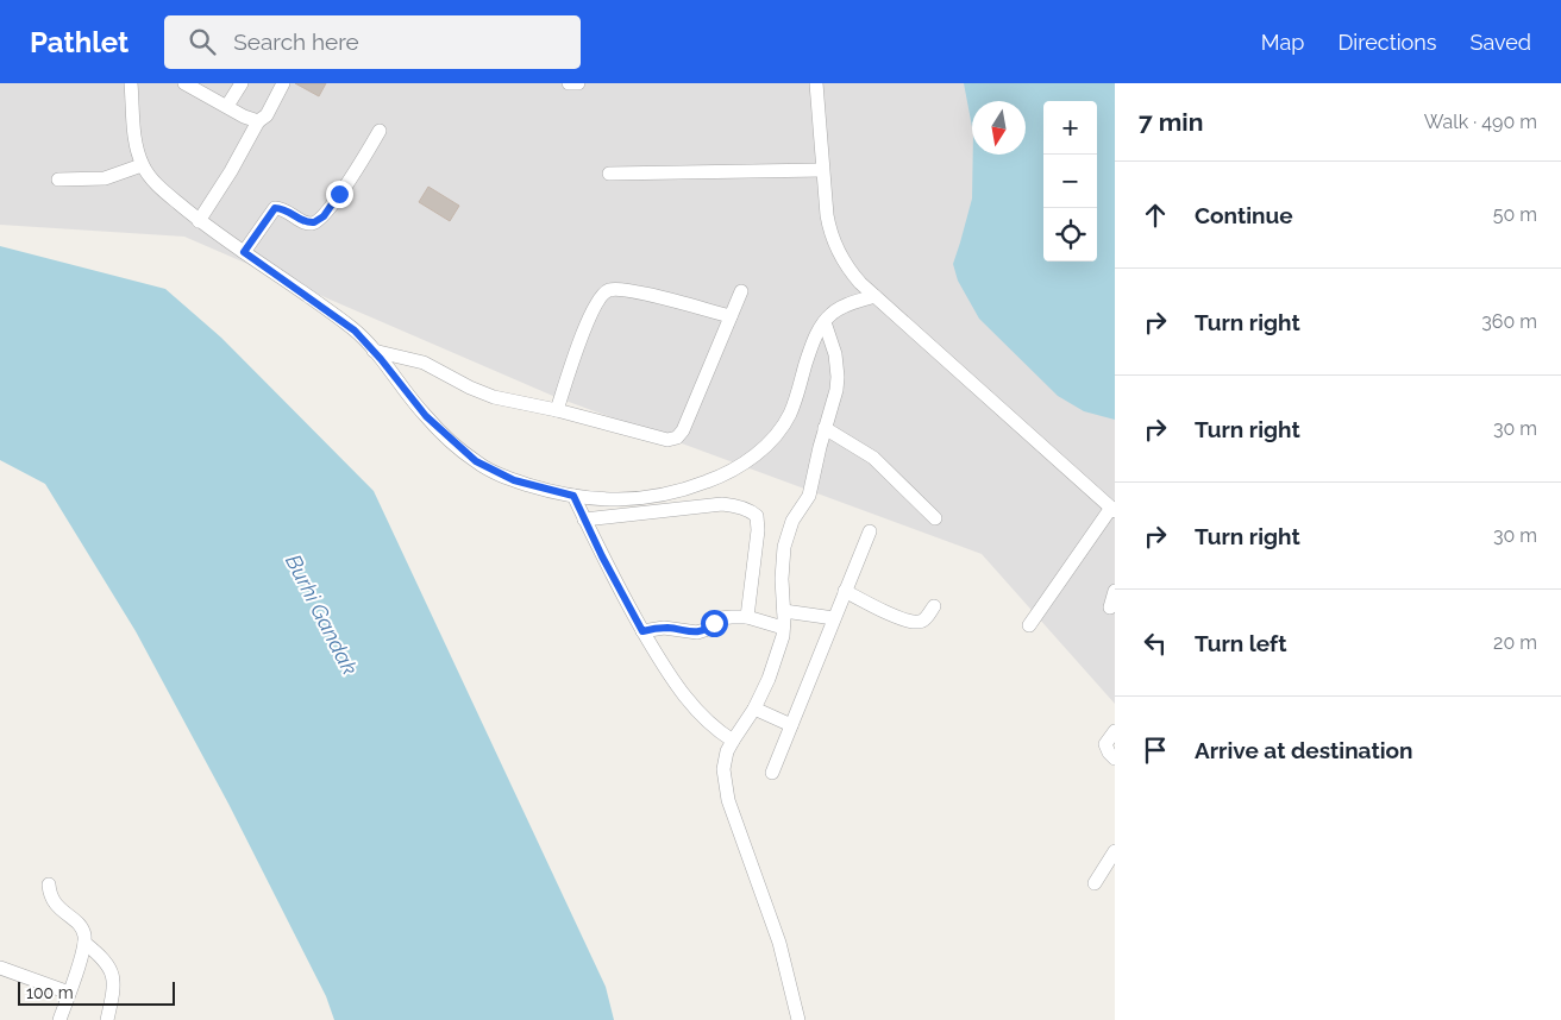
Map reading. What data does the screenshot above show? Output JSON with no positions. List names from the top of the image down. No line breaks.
{"water":["Burhi Gandak"],"scale_bar":"100 m","north":"bottom","page":{"header":"Pathlet","search":"Search here","nav":["Map","Directions","Saved"],"heading":["7 min","Walk · 490 m"],"map_buttons":["+","−"],"list":[["Continue","50 m"],["Turn right","360 m"],["Turn right","30 m"],["Turn right","30 m"],["Turn left","20 m"],"Arrive at destination"],"scale":"100 m"}}
